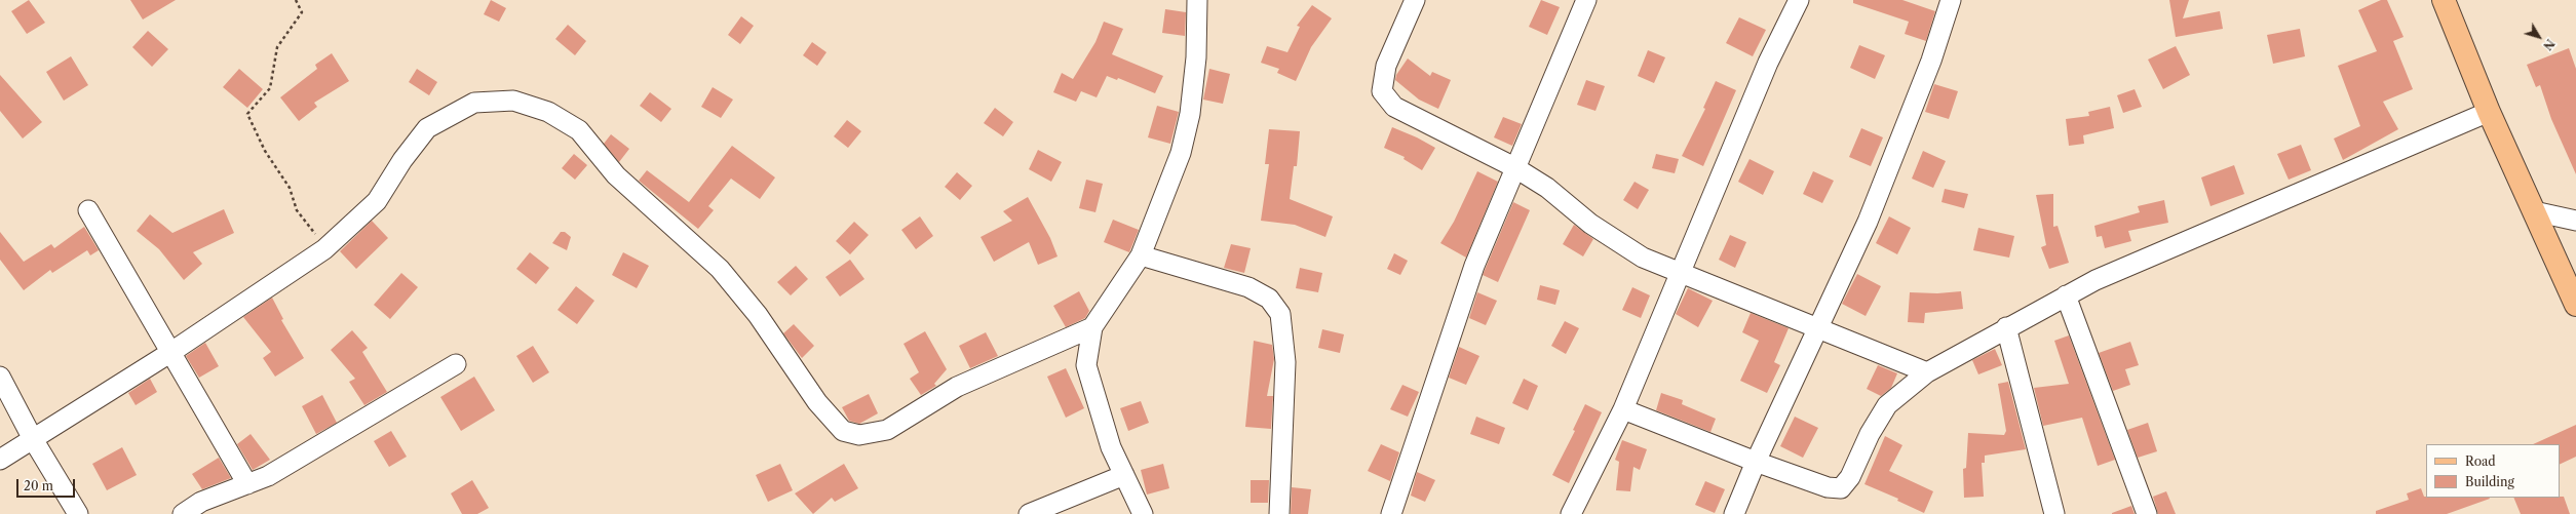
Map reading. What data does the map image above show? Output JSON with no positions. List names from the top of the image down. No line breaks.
{"legend":["Road","Building"],"scale_bar":"20 m","north":"bottom right"}
